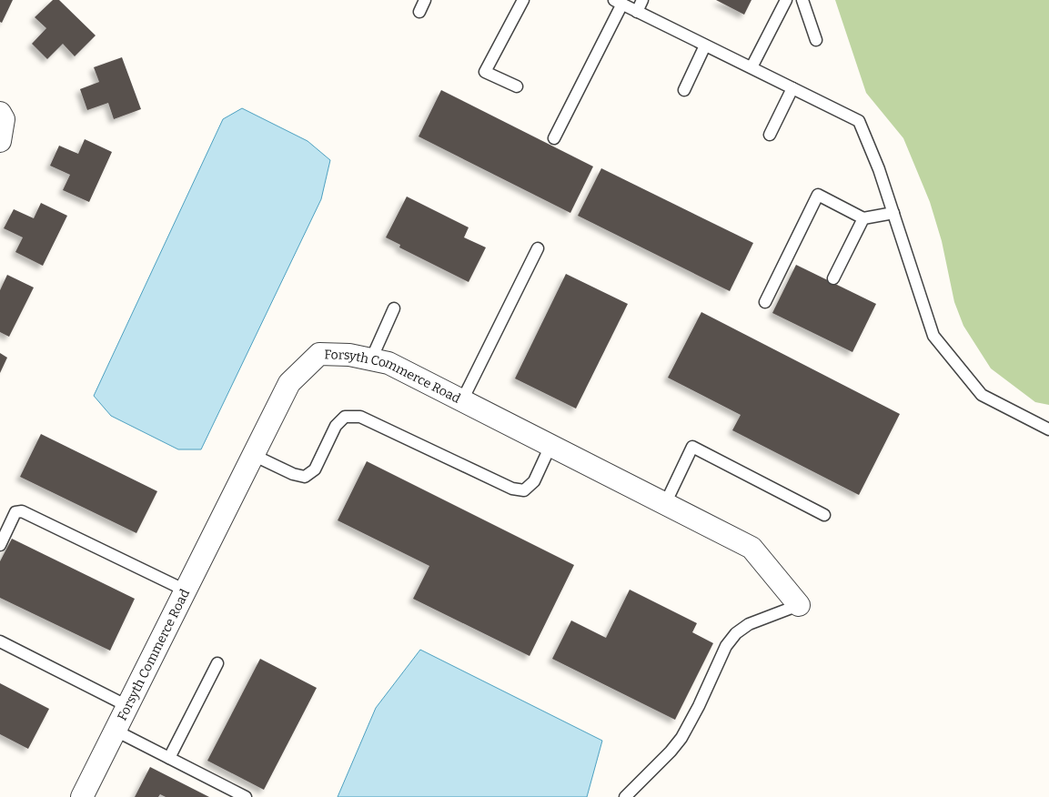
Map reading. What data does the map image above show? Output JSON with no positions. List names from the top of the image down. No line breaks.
{"streets":{"street":["Forsyth Commerce Road"]}}
